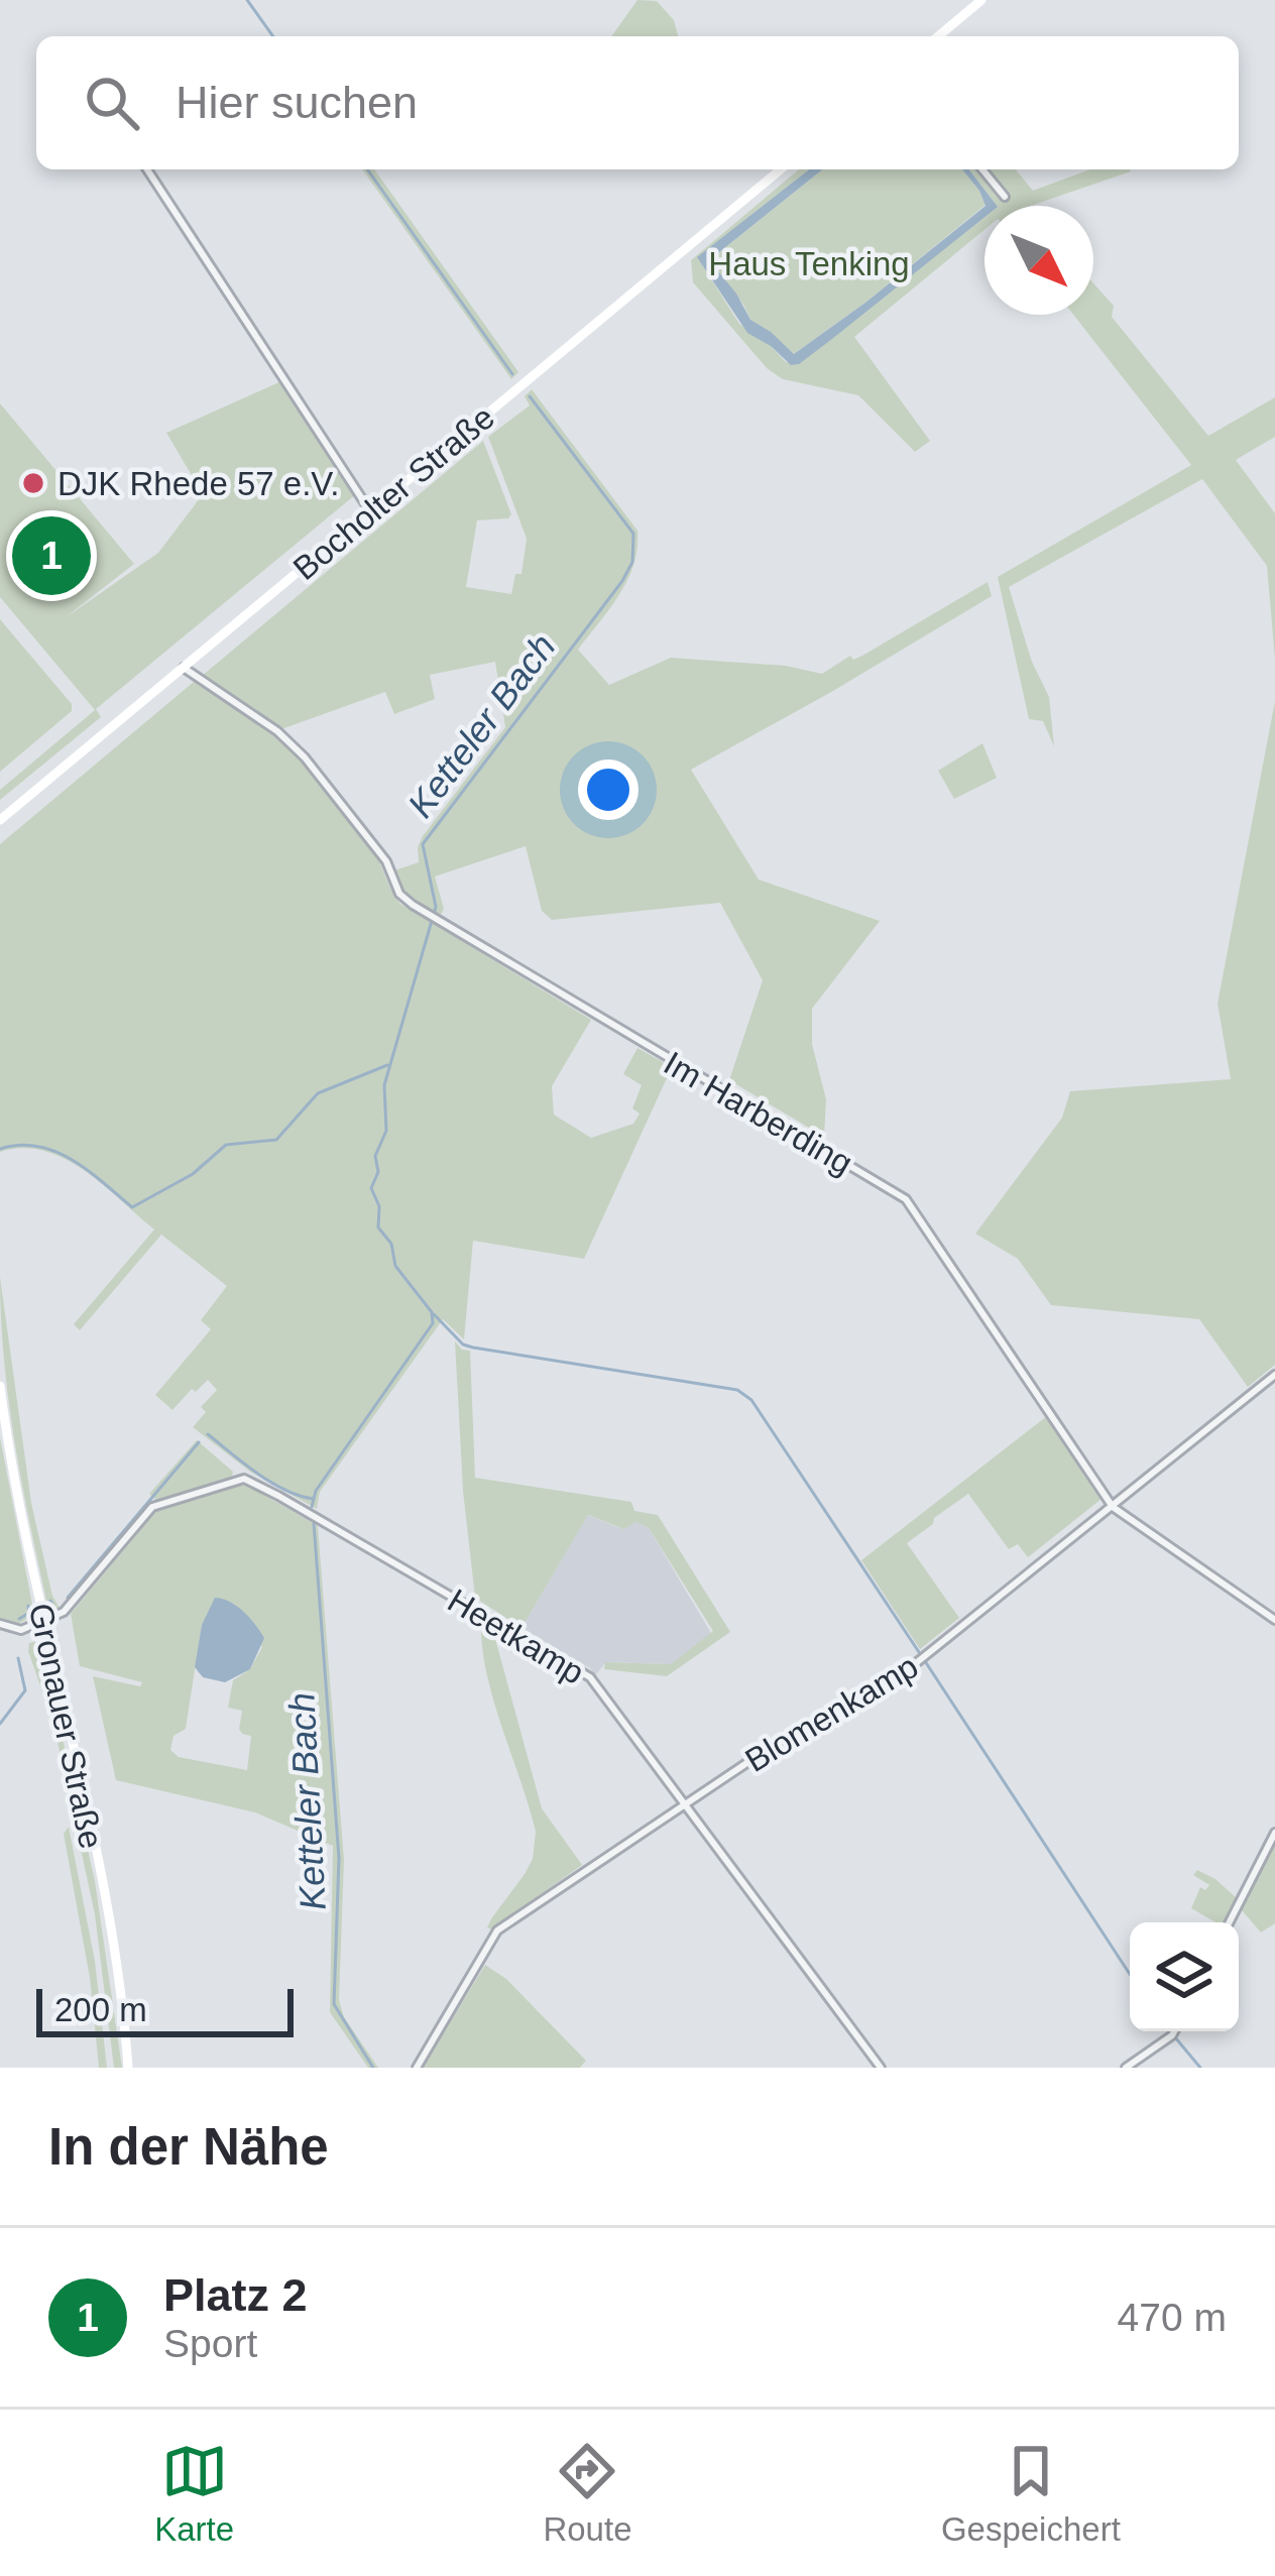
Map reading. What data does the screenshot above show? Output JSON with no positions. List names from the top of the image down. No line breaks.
{"streets":{"main road":["Bocholter Straße","Gronauer Straße"],"street":["Im Harberding","Heetkamp","Blomenkamp"]},"crossings":[["Bocholter Straße","Im Harberding"],["Im Harberding","Blomenkamp"],["Heetkamp","Blomenkamp"],["Heetkamp","Gronauer Straße"]],"water":["Ketteler Bach"],"parks":["Haus Tenking"],"places":["DJK Rhede 57 e.V."],"scale_bar":"200 m","north":"bottom right","page":{"search":"Hier suchen","pins":"1","scale":"200 m","heading":"In der Nähe","list":[{"mark":"1","name":"Platz 2","note":"Sport","value":"470 m"}],"nav":["Karte","Route","Gespeichert"]}}
